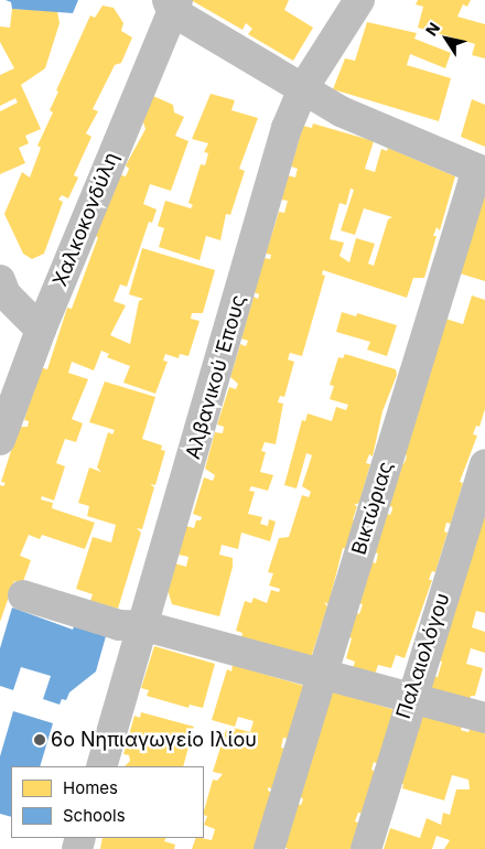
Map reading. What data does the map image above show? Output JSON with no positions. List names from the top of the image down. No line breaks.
{"streets":{"street":["Χαλκοκονδύλη","Αλβανικού Έπους","Βικτώριας","Παλαιολόγου"]},"places":["6ο Νηπιαγωγείο Ιλίου"],"legend":["Homes","Schools"],"north":"top left"}
